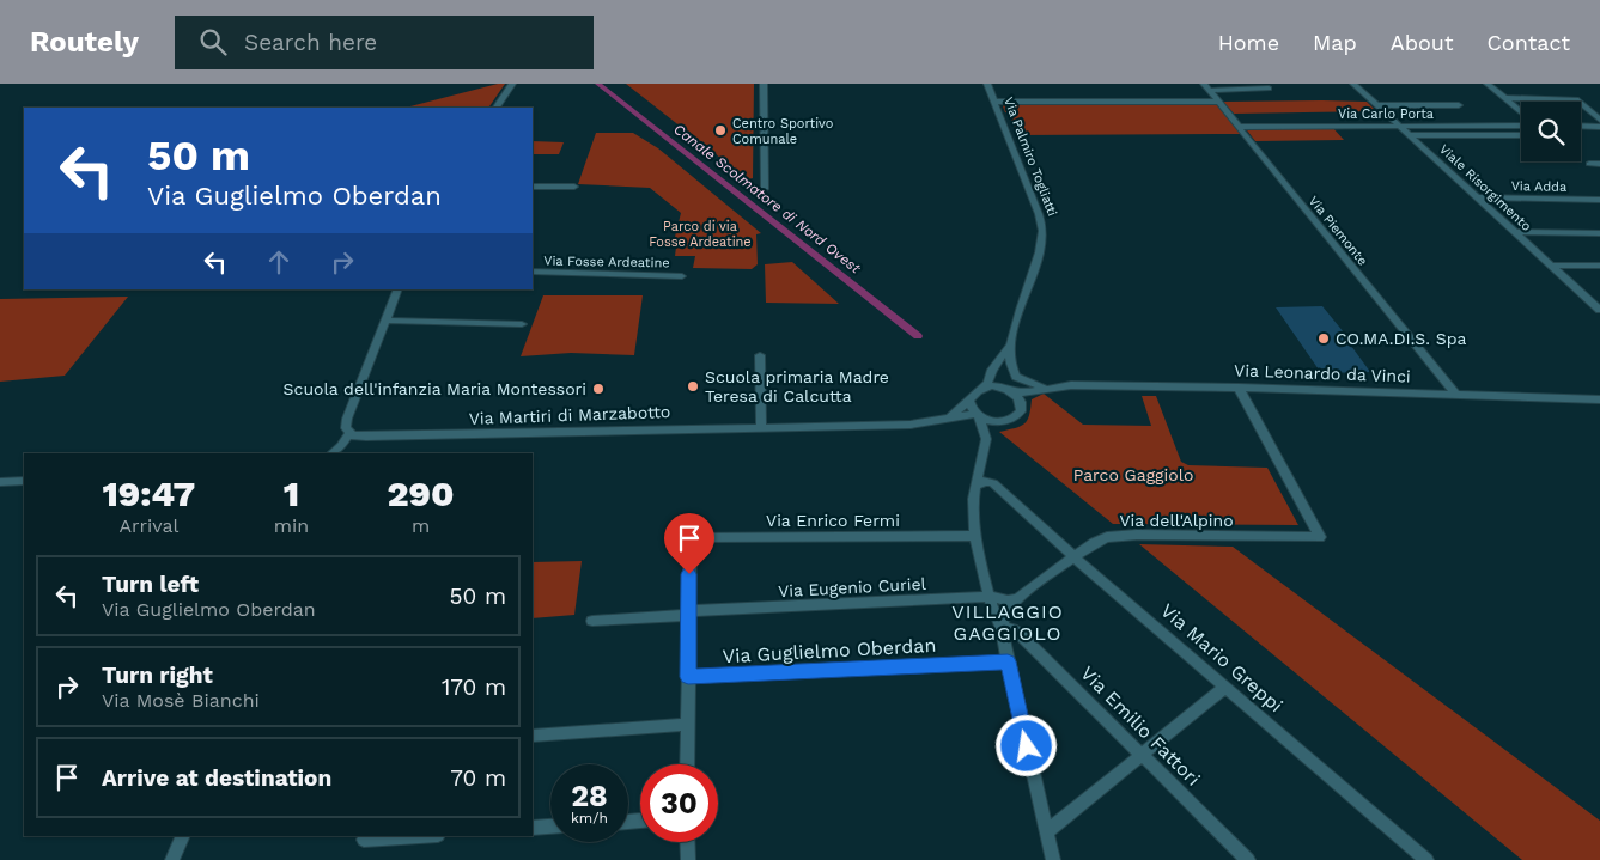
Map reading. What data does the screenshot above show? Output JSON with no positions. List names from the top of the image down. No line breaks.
{"streets":{"street":["Via Carlo Porta","Via Palmiro Togliatti","Via Adda","Viale Risorgimento","Via Piemonte","Via Fosse Ardeatine","Via Leonardo da Vinci","Via Martiri di Marzabotto","Via Enrico Fermi","Via dell'Alpino","Via Eugenio Curiel","Via Guglielmo Oberdan","Via Mario Greppi","Via Emilio Fattori"]},"crossings":[["Via Carlo Porta","Viale Risorgimento"],["Via Carlo Porta","Via Piemonte"],["Via Palmiro Togliatti","Via Leonardo da Vinci"],["Via Palmiro Togliatti","Via Martiri di Marzabotto"],["Via Adda","Viale Risorgimento"],["Via Piemonte","Via Leonardo da Vinci"],["Via Leonardo da Vinci","Via Martiri di Marzabotto"],["Via Leonardo da Vinci","Via dell'Alpino"],["Via Enrico Fermi","Via Eugenio Curiel"],["Via dell'Alpino","Via Eugenio Curiel"],["Via dell'Alpino","Via Mario Greppi"]],"districts":["VILLAGGIO GAGGIOLO"],"water":["Canale Scolmatore di Nord Ovest"],"parks":["Parco di via Fosse Ardeatine","Parco Gaggiolo"],"places":["Centro Sportivo Comunale","CO.MA.DI.S. Spa","Scuola primaria Madre Teresa di Calcutta","Scuola dell'infanzia Maria Montessori"],"page":{"header":"Routely","search":"Search here","nav":["Home","Map","About","Contact"],"turn":["50 m","Via Guglielmo Oberdan"],"eta":["19:47","Arrival","1","min","290","m"],"list":[{"name":"Turn left","note":"Via Guglielmo Oberdan","value":"50 m"},{"name":"Turn right","note":"Via Mosè Bianchi","value":"170 m"},{"name":"Arrive at destination","value":"70 m"}],"speed":"28 km/h","limit":"30"}}
